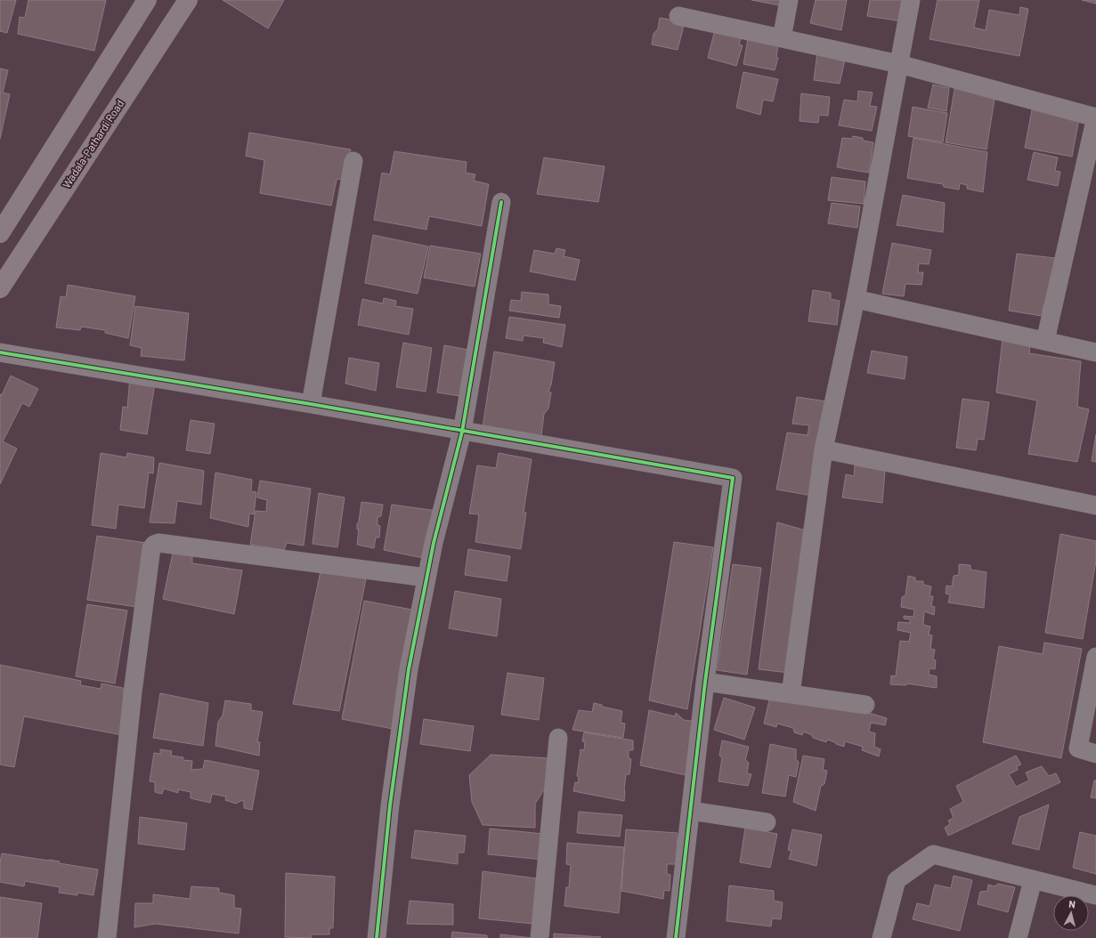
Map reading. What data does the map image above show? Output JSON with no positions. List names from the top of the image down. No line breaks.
{"streets":{"main road":["Wadala-Pathardi Road"]},"north":"top"}
